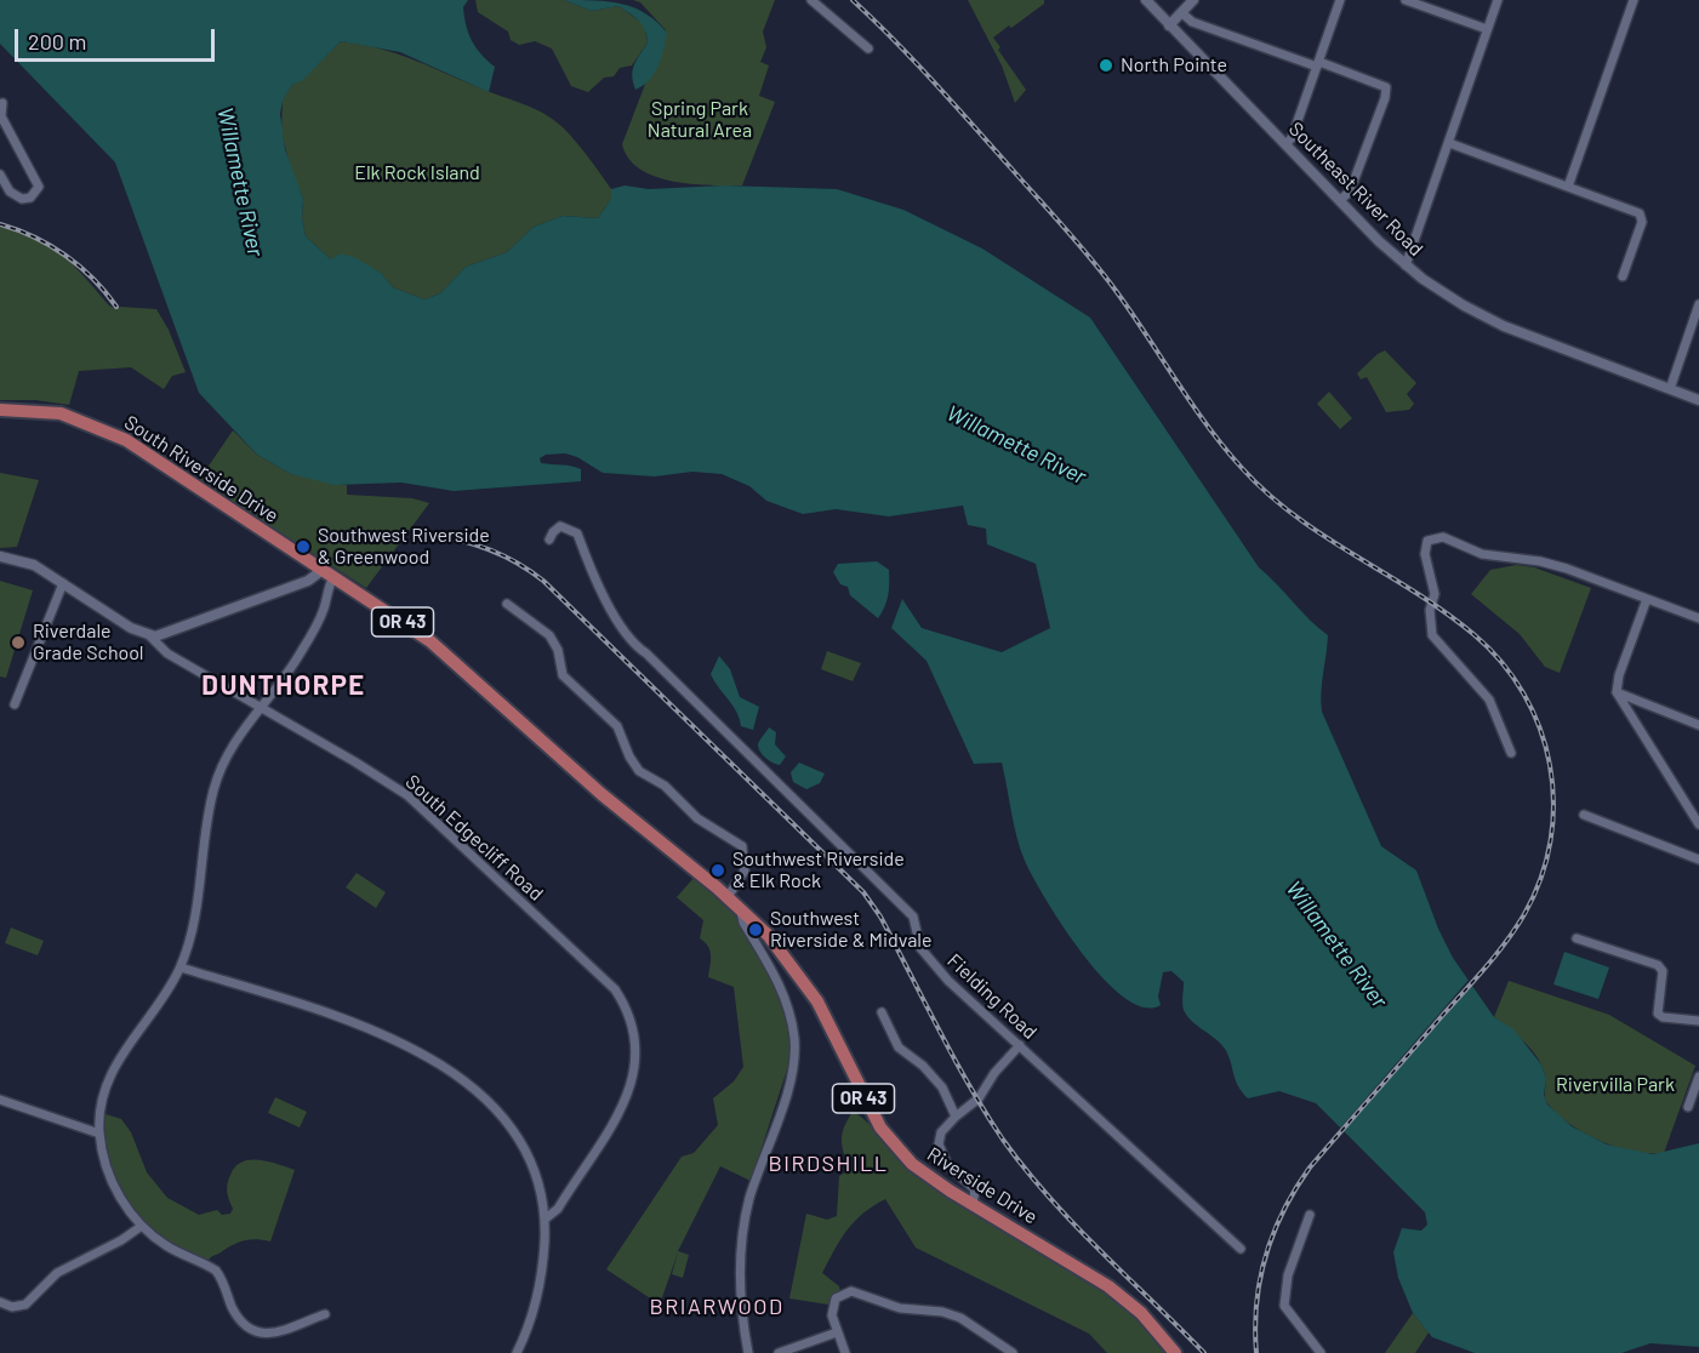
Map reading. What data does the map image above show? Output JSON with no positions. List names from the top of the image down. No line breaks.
{"streets":{"main road":["South Riverside Drive","OR 43","Riverside Drive"],"street":["Southeast River Road","South Edgecliff Road","Fielding Road"]},"crossings":[["South Riverside Drive","Riverside Drive"]],"districts":["DUNTHORPE","BIRDSHILL","BRIARWOOD"],"water":["Willamette River"],"parks":["Spring Park Natural Area","Elk Rock Island","Rivervilla Park"],"places":["North Pointe","Southwest Riverside & Greenwood","Riverdale Grade School","Southwest Riverside & Elk Rock","Southwest Riverside & Midvale"],"scale_bar":"200 m"}
